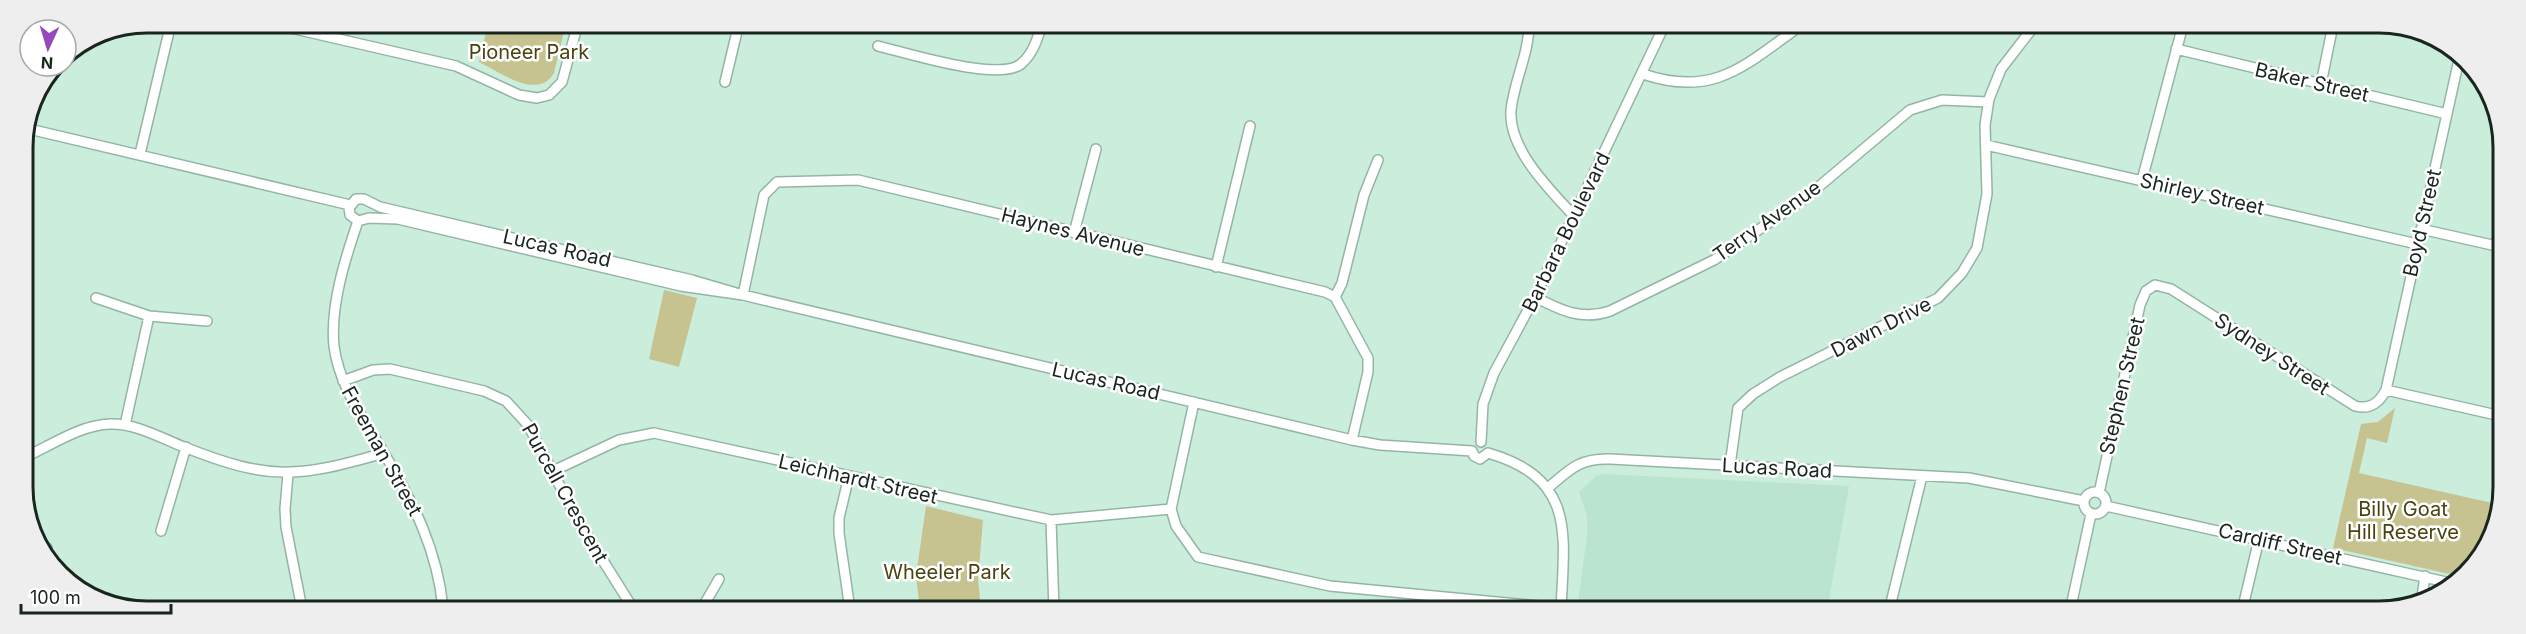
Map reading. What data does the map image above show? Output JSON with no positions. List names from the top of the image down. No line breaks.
{"streets":{"street":["Baker Street","Shirley Street","Terry Avenue","Boyd Street","Haynes Avenue","Barbara Boulevard","Lucas Road","Dawn Drive","Sydney Street","Stephen Street","Freeman Street","Leichhardt Street","Purcell Crescent","Cardiff Street"]},"crossings":[["Baker Street","Boyd Street"],["Shirley Street","Boyd Street"],["Shirley Street","Dawn Drive"],["Terry Avenue","Barbara Boulevard"],["Terry Avenue","Dawn Drive"],["Boyd Street","Sydney Street"],["Haynes Avenue","Lucas Road"],["Barbara Boulevard","Lucas Road"],["Lucas Road","Dawn Drive"],["Lucas Road","Stephen Street"],["Lucas Road","Freeman Street"],["Lucas Road","Cardiff Street"],["Sydney Street","Stephen Street"],["Stephen Street","Cardiff Street"],["Freeman Street","Purcell Crescent"],["Leichhardt Street","Purcell Crescent"]],"parks":["Pioneer Park","Billy Goat Hill Reserve","Wheeler Park"],"scale_bar":"100 m","north":"bottom"}
